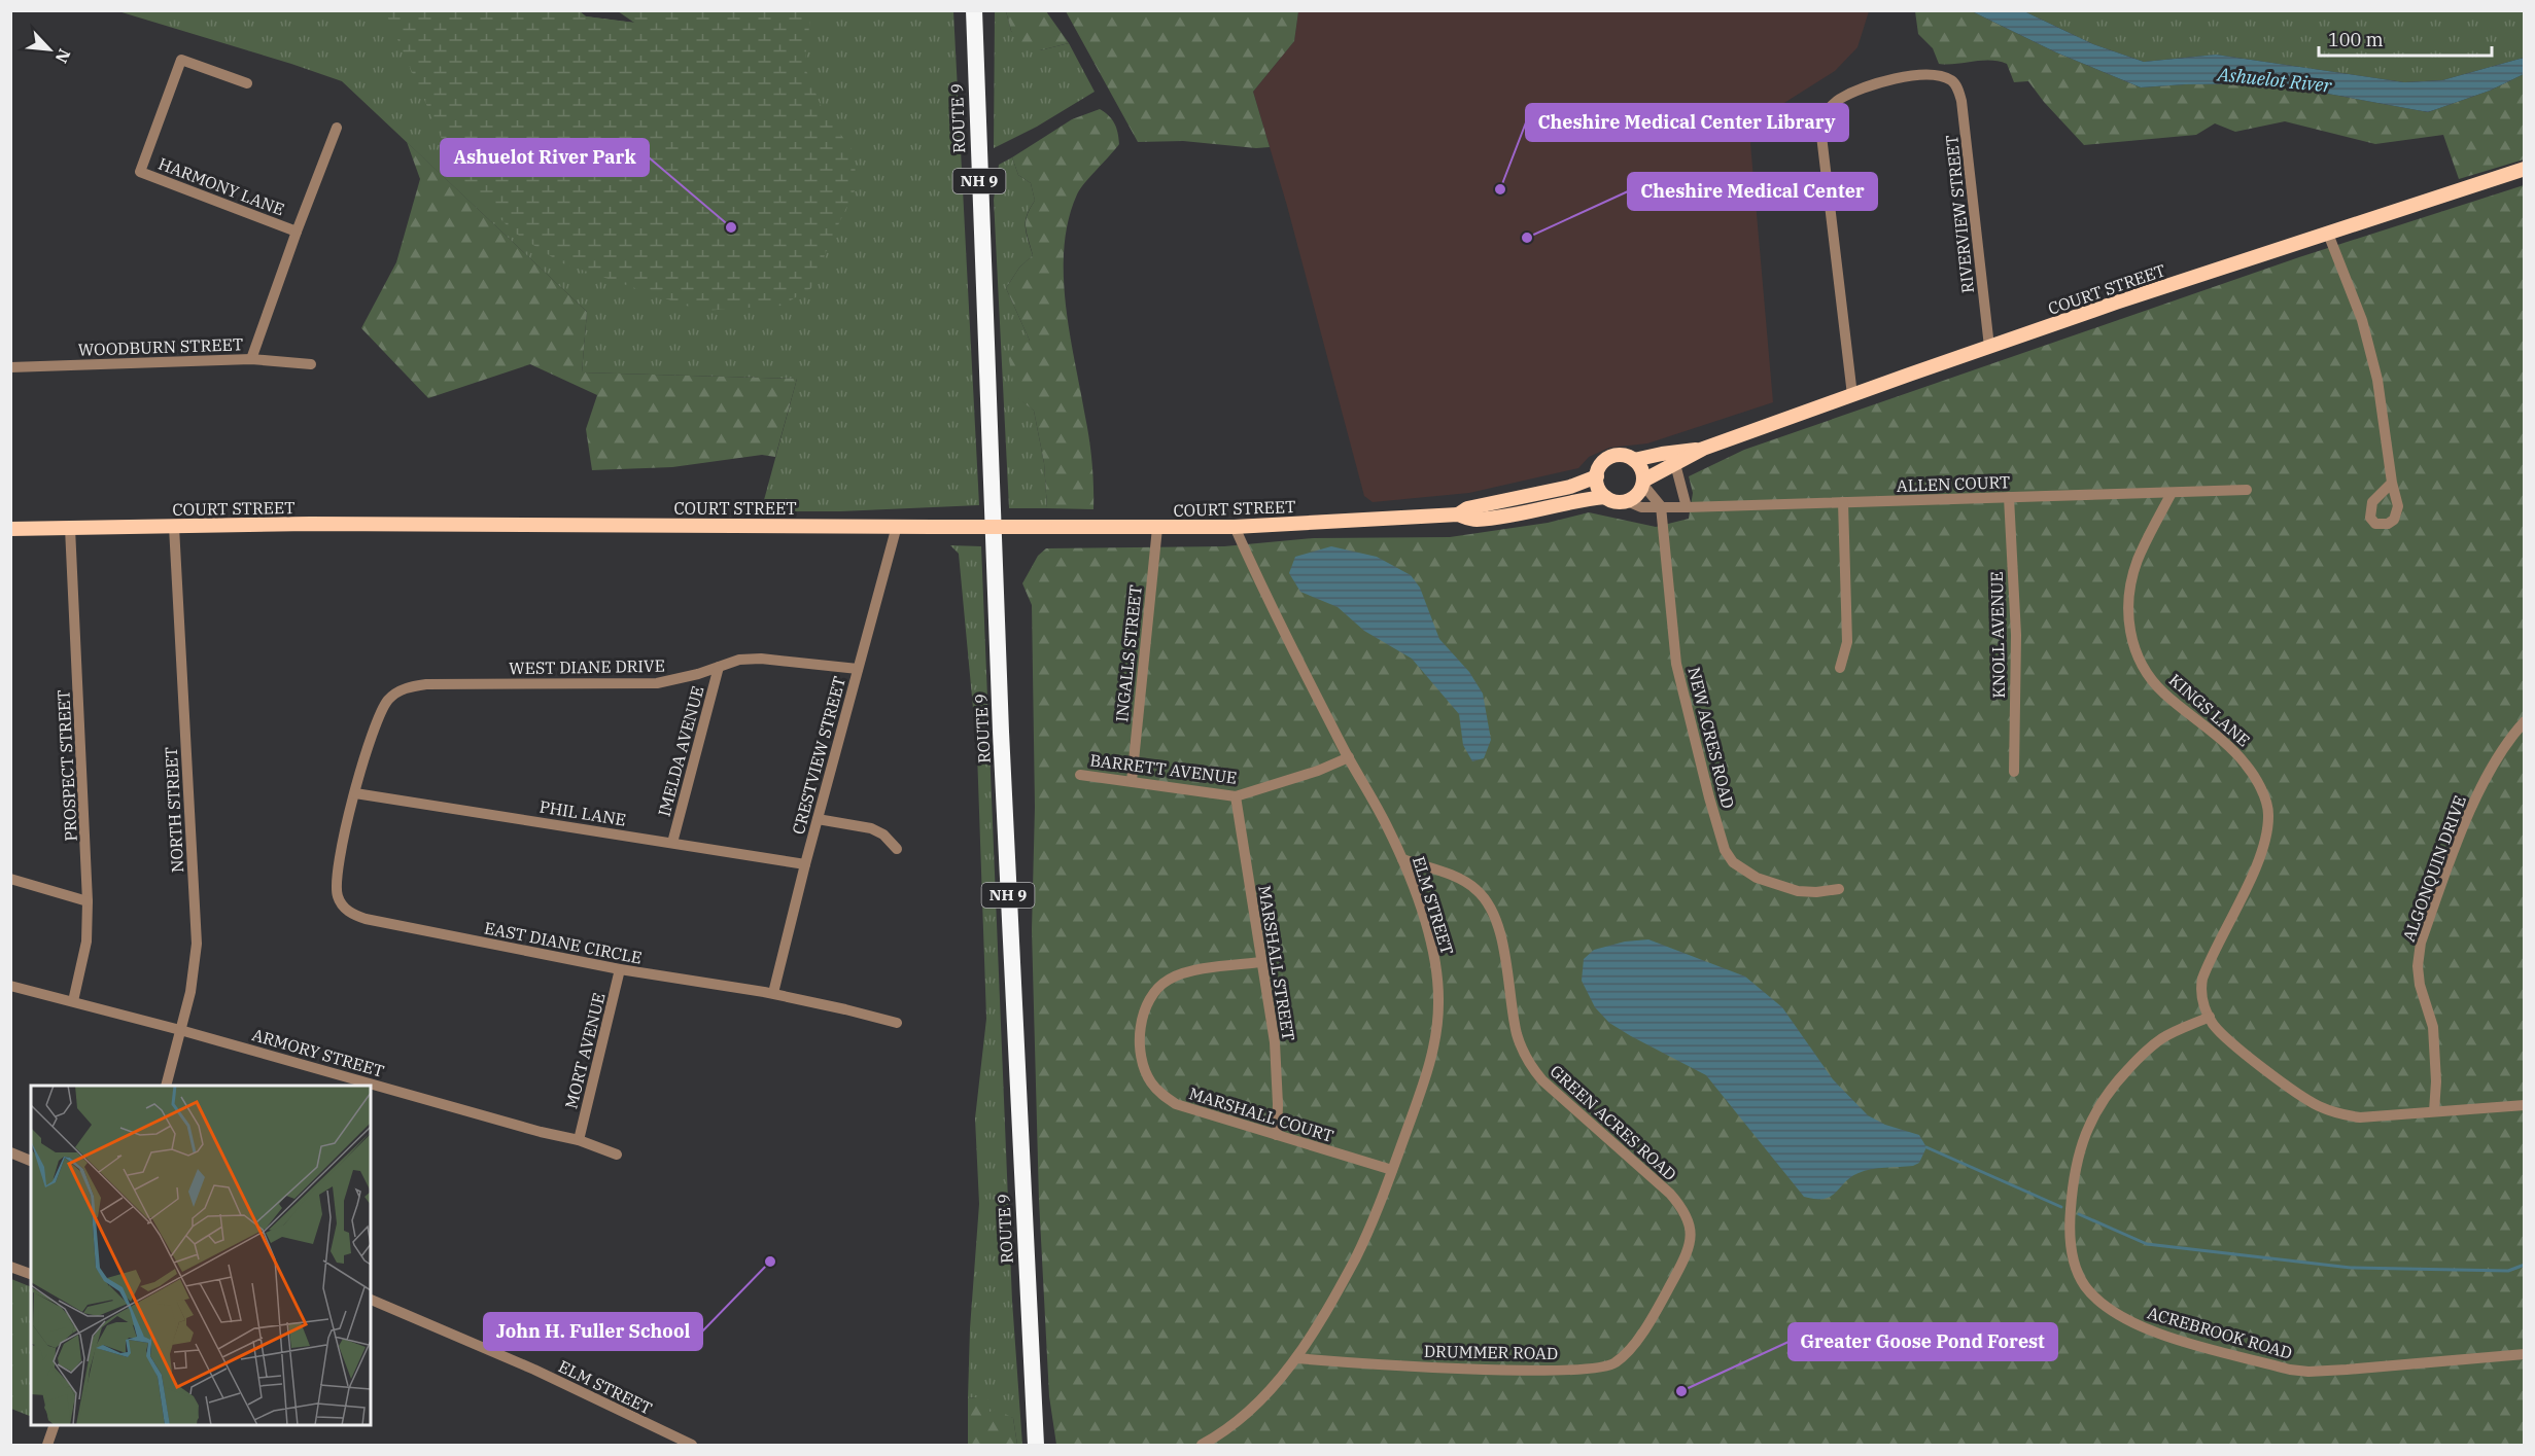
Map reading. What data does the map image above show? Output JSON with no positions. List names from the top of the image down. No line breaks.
{"streets":{"highway":["ROUTE 9","NH 9"],"main road":["COURT STREET"],"street":["HARMONY LANE","RIVERVIEW STREET","WOODBURN STREET","ALLEN COURT","KNOLL AVENUE","INGALLS STREET","WEST DIANE DRIVE","KINGS LANE","NEW ACRES ROAD","IMELDA AVENUE","CRESTVIEW STREET","PROSPECT STREET","BARRETT AVENUE","NORTH STREET","PHIL LANE","ALGONQUIN DRIVE","ELM STREET","EAST DIANE CIRCLE","MARSHALL STREET","MORT AVENUE","ARMORY STREET","MARSHALL COURT","GREEN ACRES ROAD","ACREBROOK ROAD","DRUMMER ROAD"]},"crossings":[["RIVERVIEW STREET","COURT STREET"],["COURT STREET","ALLEN COURT"],["COURT STREET","INGALLS STREET"],["COURT STREET","CRESTVIEW STREET"],["COURT STREET","PROSPECT STREET"],["COURT STREET","NORTH STREET"],["COURT STREET","ELM STREET"],["ALLEN COURT","KNOLL AVENUE"],["ALLEN COURT","KINGS LANE"],["ALLEN COURT","NEW ACRES ROAD"],["INGALLS STREET","BARRETT AVENUE"],["WEST DIANE DRIVE","IMELDA AVENUE"],["WEST DIANE DRIVE","CRESTVIEW STREET"],["WEST DIANE DRIVE","PHIL LANE"],["WEST DIANE DRIVE","EAST DIANE CIRCLE"],["KINGS LANE","ACREBROOK ROAD"],["IMELDA AVENUE","PHIL LANE"],["CRESTVIEW STREET","PHIL LANE"],["CRESTVIEW STREET","EAST DIANE CIRCLE"],["PROSPECT STREET","ARMORY STREET"],["BARRETT AVENUE","ELM STREET"],["BARRETT AVENUE","MARSHALL STREET"],["NORTH STREET","ARMORY STREET"],["PHIL LANE","EAST DIANE CIRCLE"],["ELM STREET","MARSHALL COURT"],["ELM STREET","GREEN ACRES ROAD"],["ELM STREET","DRUMMER ROAD"],["EAST DIANE CIRCLE","MORT AVENUE"],["MARSHALL STREET","MARSHALL COURT"],["MORT AVENUE","ARMORY STREET"],["GREEN ACRES ROAD","DRUMMER ROAD"]],"water":["Ashuelot River"],"places":["Cheshire Medical Center Library","Ashuelot River Park","Cheshire Medical Center","John H. Fuller School","Greater Goose Pond Forest"],"scale_bar":"100 m","north":"bottom right"}
